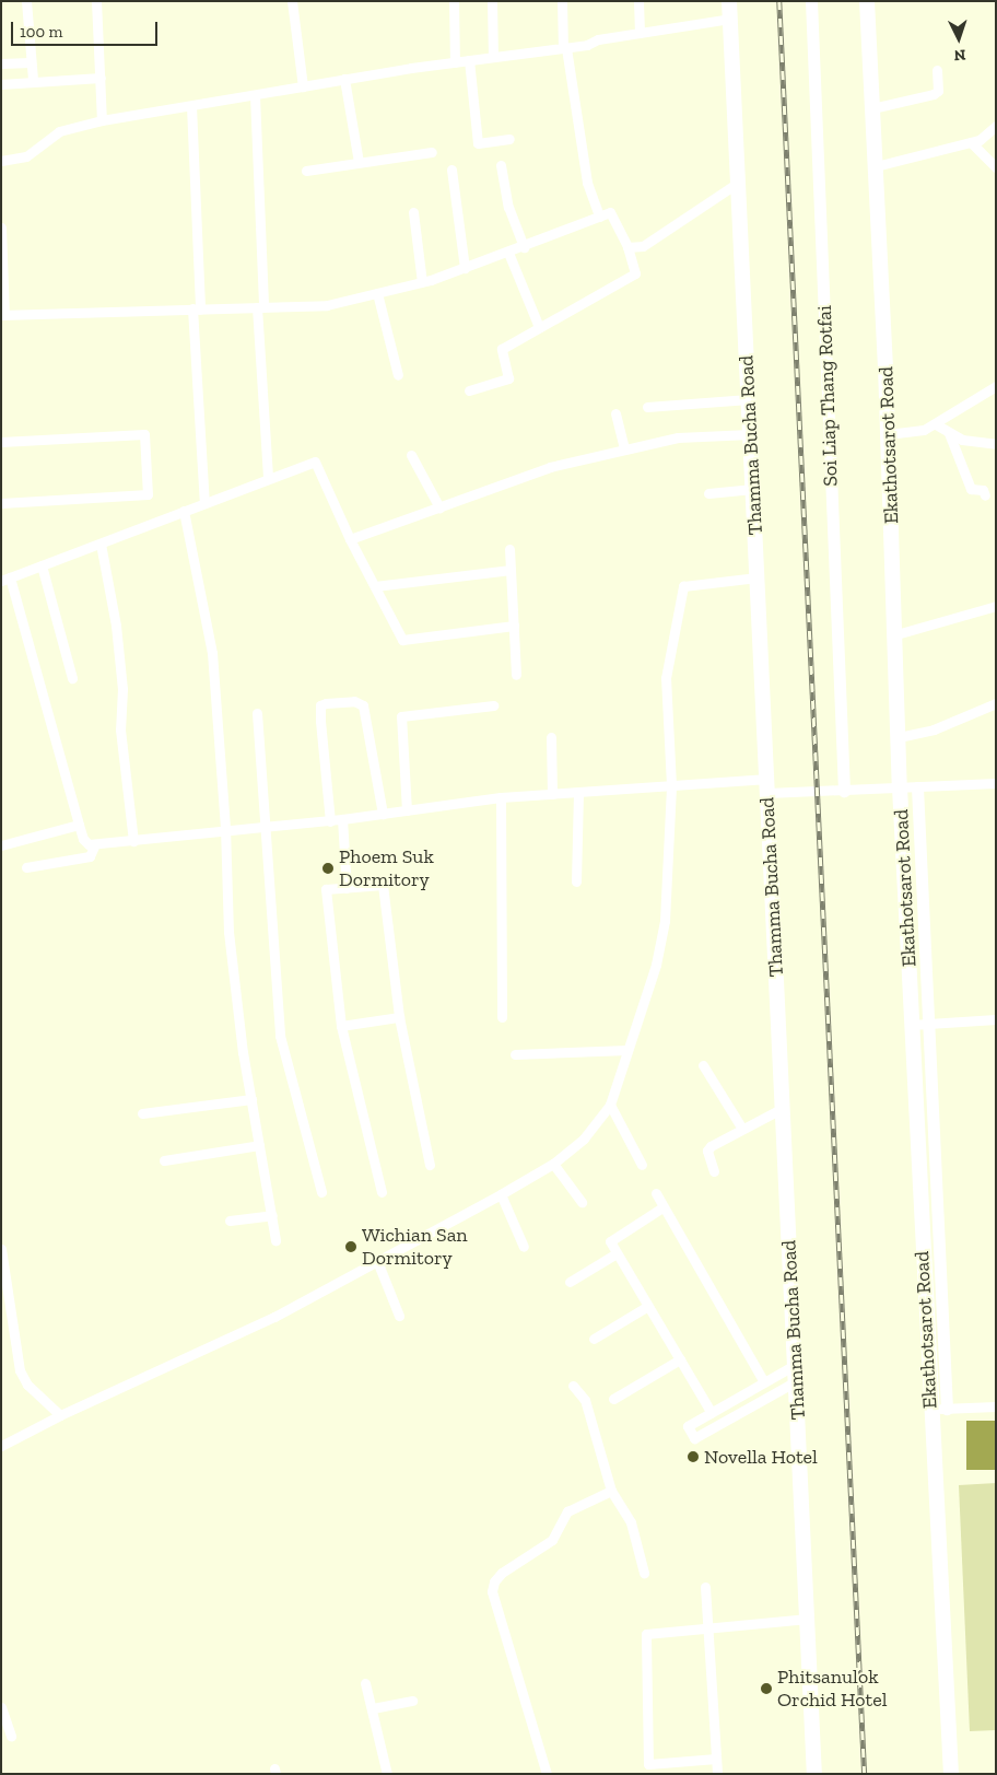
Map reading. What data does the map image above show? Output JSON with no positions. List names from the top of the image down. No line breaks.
{"streets":{"main road":["Thamma Bucha Road","Ekathotsarot Road"],"street":["Soi Liap Thang Rotfai"]},"places":["Phoem Suk Dormitory","Wichian San Dormitory","Novella Hotel","Phitsanulok Orchid Hotel"],"scale_bar":"100 m","north":"bottom"}
